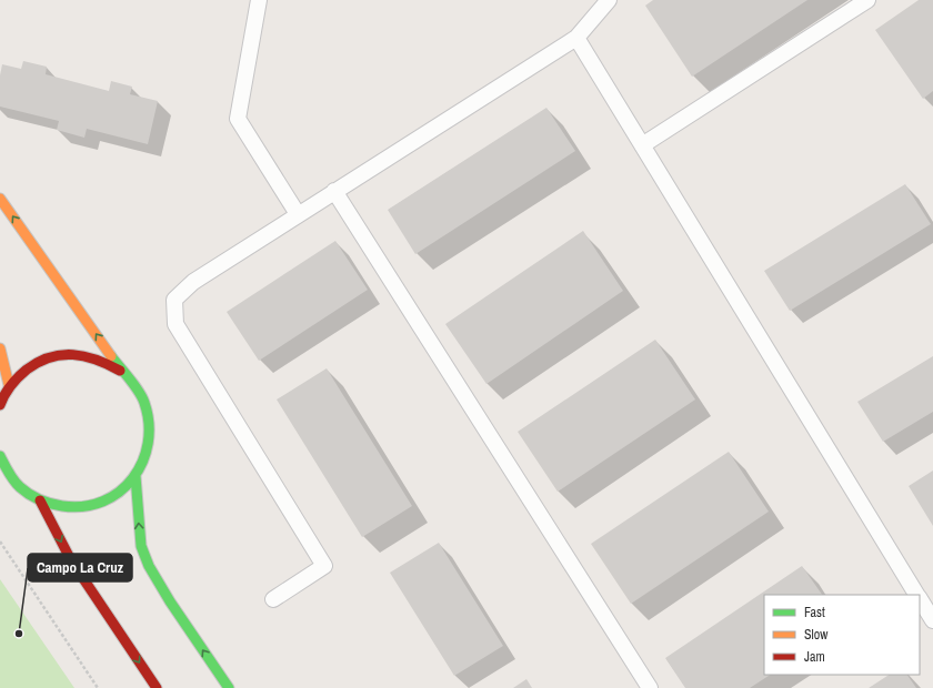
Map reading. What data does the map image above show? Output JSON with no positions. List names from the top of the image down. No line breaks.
{"places":["Campo La Cruz"],"legend":["Fast","Slow","Jam"]}
